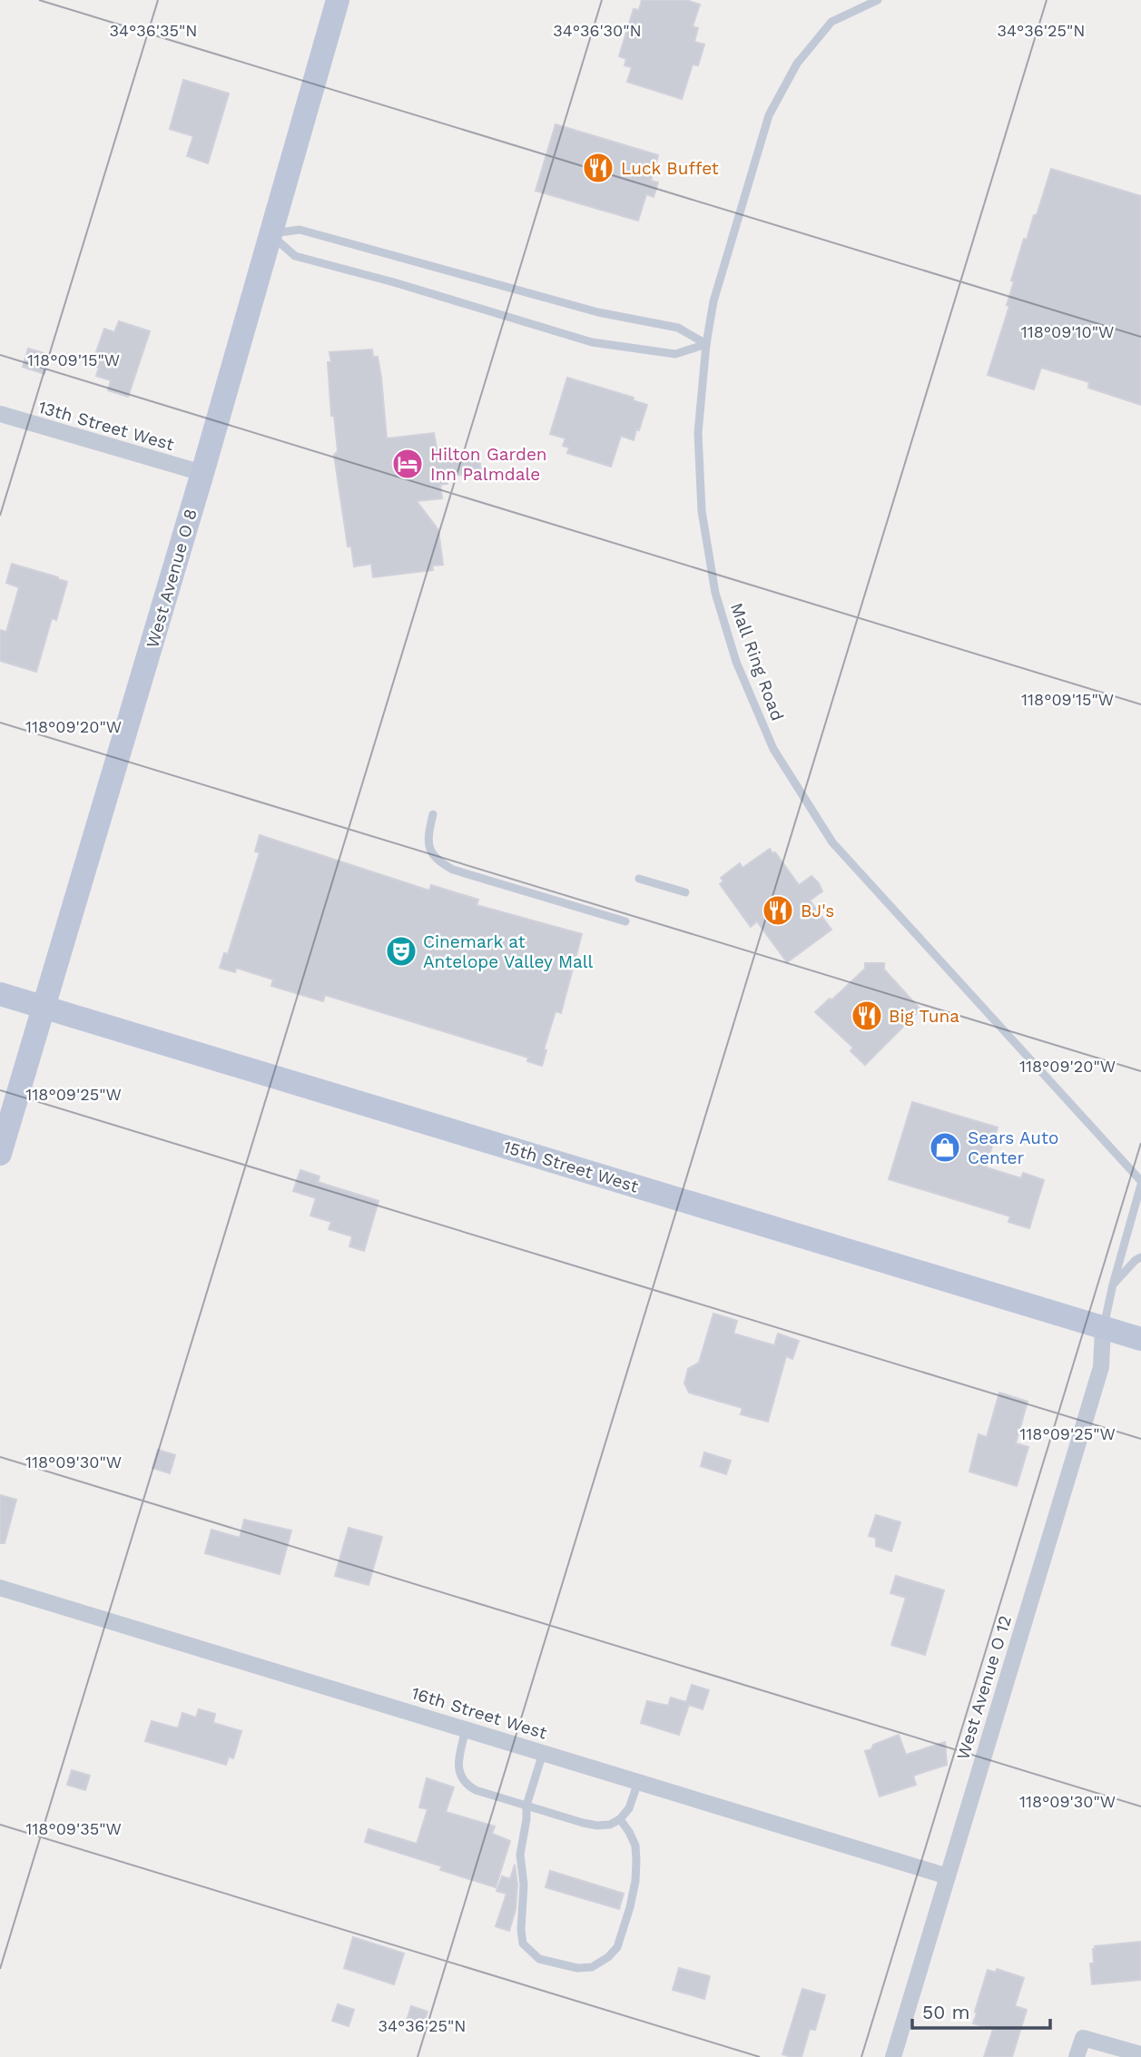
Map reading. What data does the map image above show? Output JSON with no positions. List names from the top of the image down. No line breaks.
{"streets":{"street":["13th Street West","West Avenue O 8","15th Street West","West Avenue O 12","16th Street West"],"lane":["Mall Ring Road"]},"crossings":[["13th Street West","West Avenue O 8"],["West Avenue O 8","15th Street West"],["15th Street West","West Avenue O 12"],["West Avenue O 12","16th Street West"]],"places":{"restaurant":["Luck Buffet","BJ's","Big Tuna"],"hotel":["Hilton Garden Inn Palmdale"],"theatre":["Cinemark at Antelope Valley Mall"],"shop":["Sears Auto Center"]},"scale_bar":"50 m","coordinates":["34°36'35\"N","34°36'30\"N","34°36'25\"N","118°09'10\"W","118°09'15\"W","118°09'20\"W","118°09'25\"W","118°09'30\"W","118°09'35\"W"]}
